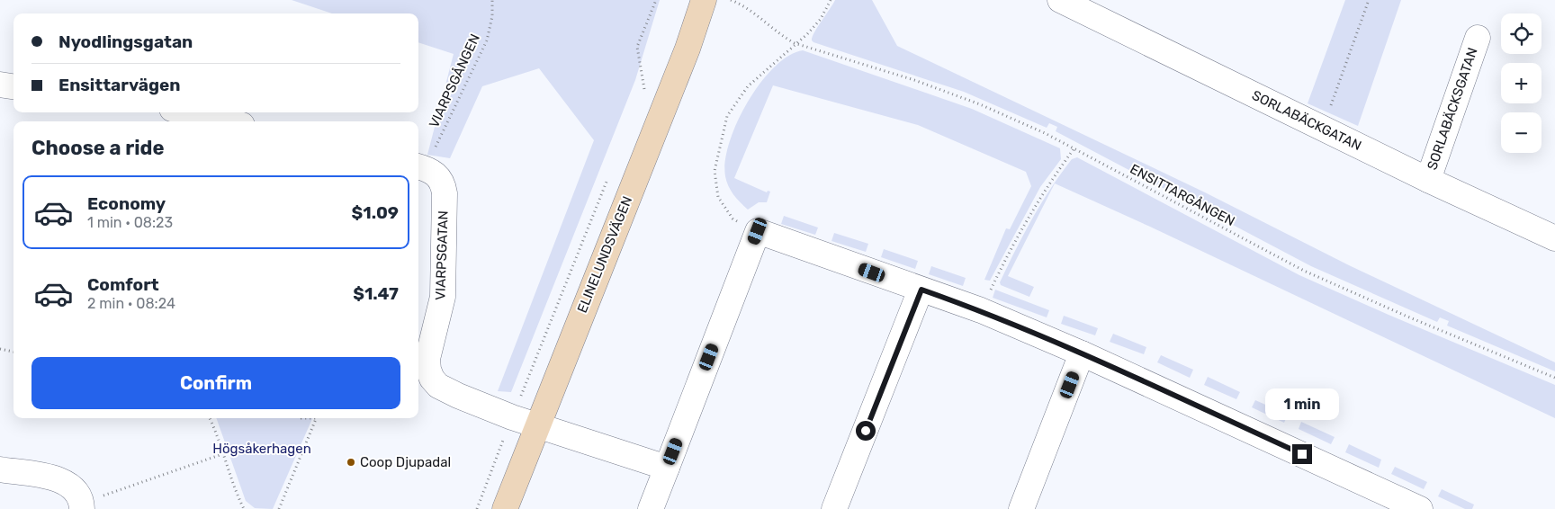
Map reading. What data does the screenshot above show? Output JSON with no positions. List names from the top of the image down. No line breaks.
{"streets":{"street":["SORLABÄCKSGATAN","SORLABÄCKGATAN","ELINELUNDSVÄGEN","VIARPSGATAN"],"path":["VIARPSGÅNGEN","ENSITTARGÅNGEN"]},"crossings":[["VIARPSGÅNGEN","VIARPSGATAN"],["SORLABÄCKSGATAN","SORLABÄCKGATAN"],["ELINELUNDSVÄGEN","VIARPSGATAN"]],"parks":["Högsåkerhagen"],"places":["Coop Djupadal"],"page":{"map_buttons":["+","−"],"banner":["Nyodlingsgatan","Ensittarvägen"],"heading":"Choose a ride","list":[{"name":"Economy","note":"1 min · 08:23","value":"$1.09"},{"name":"Comfort","note":"2 min · 08:24","value":"$1.47"}],"buttons":"Confirm","bubble":"1 min"}}
